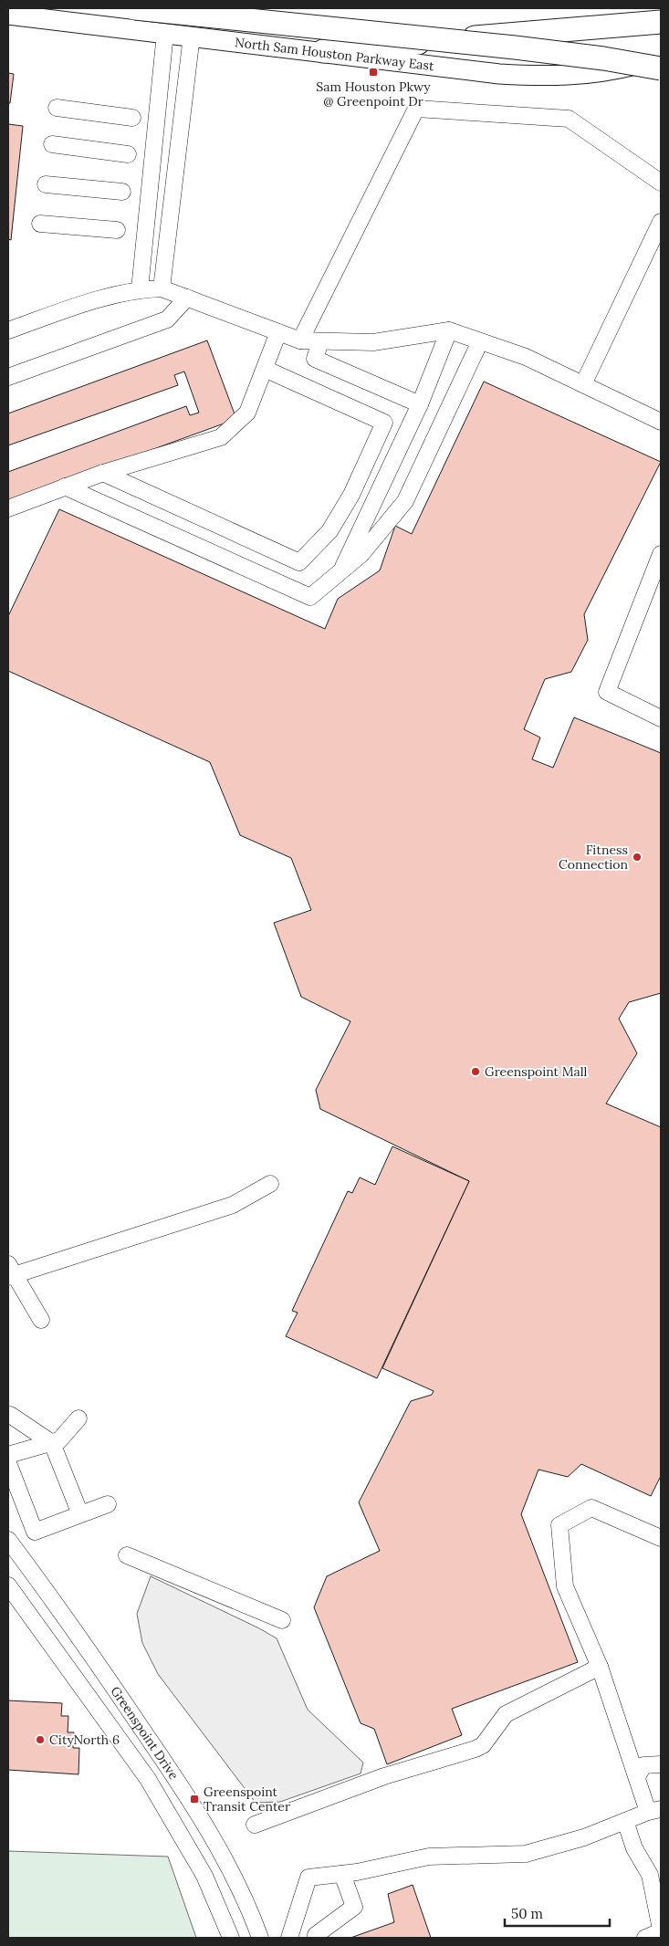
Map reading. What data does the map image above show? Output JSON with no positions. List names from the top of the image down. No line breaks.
{"streets":{"main road":["North Sam Houston Parkway East"],"street":["Greenspoint Drive"]},"places":{"transit":["Sam Houston Pkwy @ Greenpoint Dr","Greenspoint Transit Center"],"other":["Fitness Connection","Greenspoint Mall","CityNorth 6"]},"scale_bar":"50 m"}
